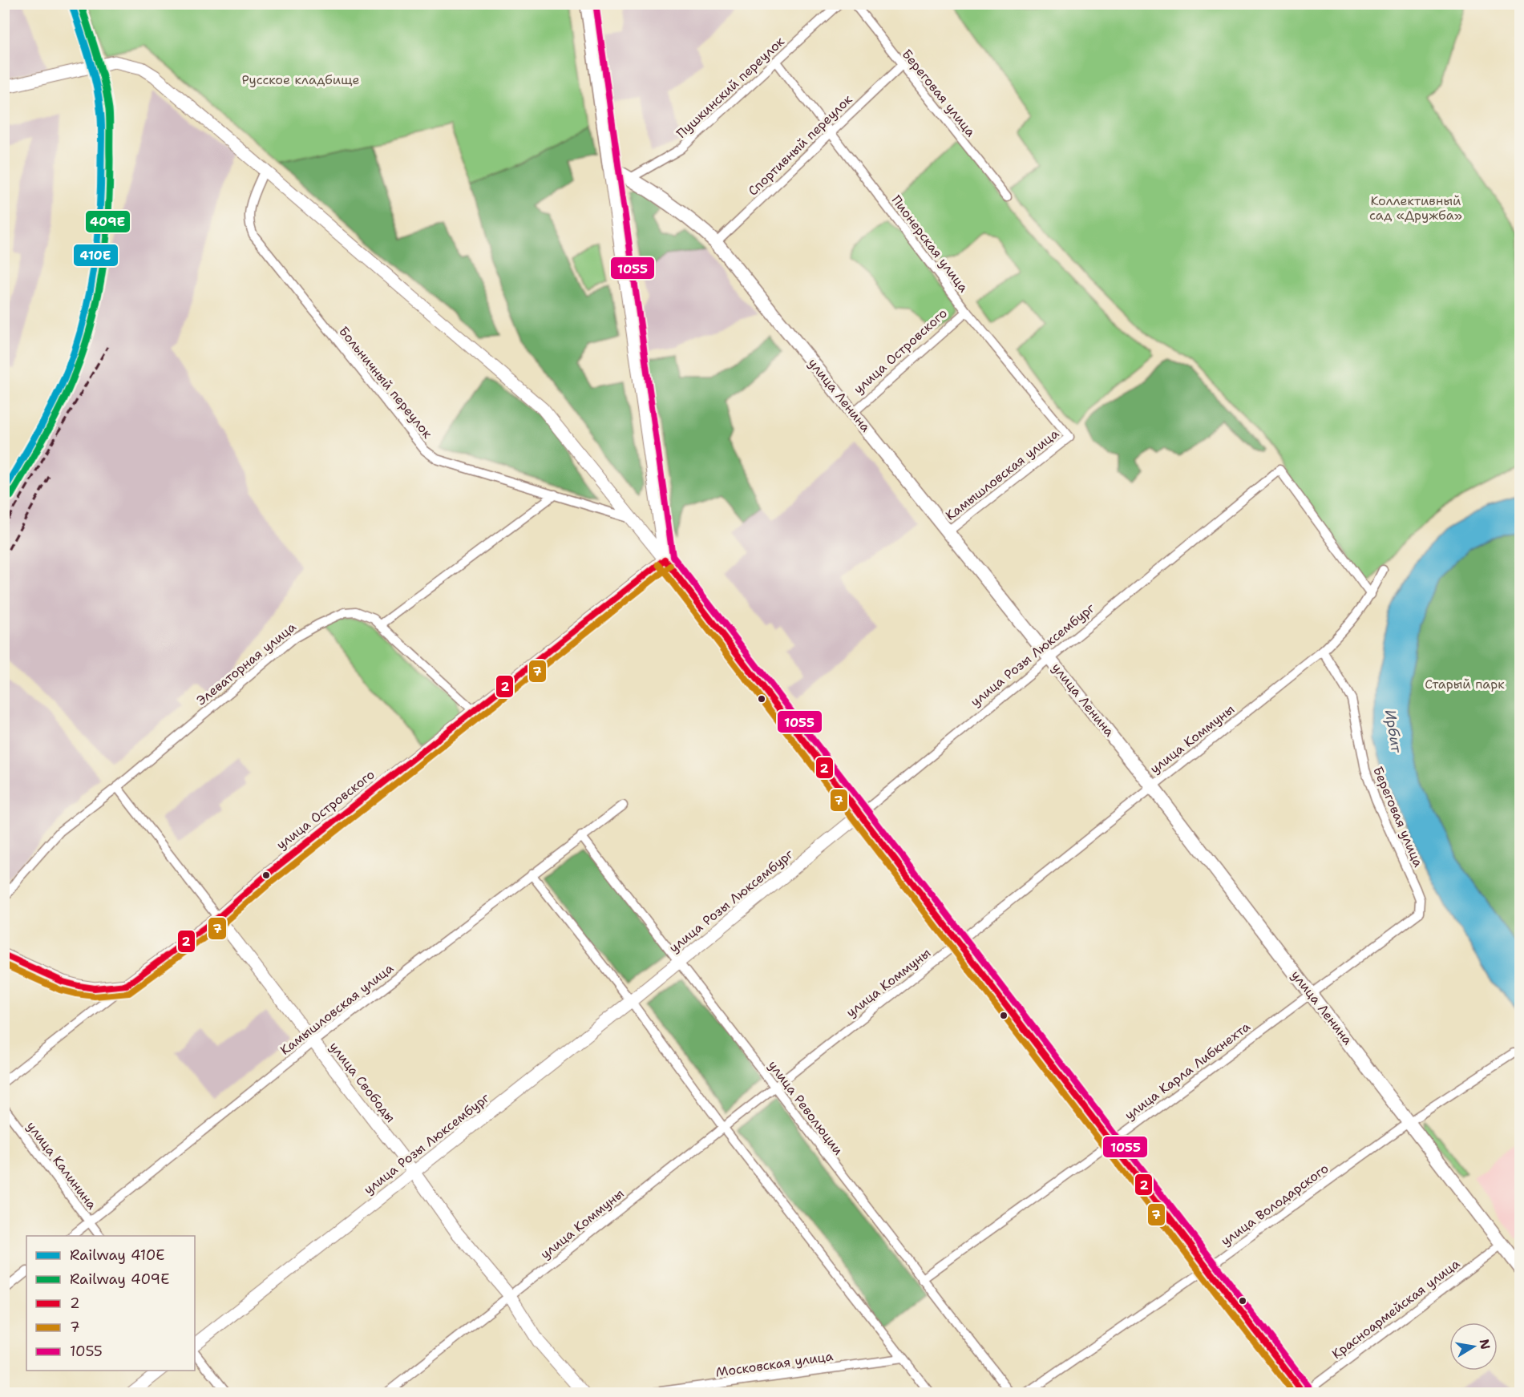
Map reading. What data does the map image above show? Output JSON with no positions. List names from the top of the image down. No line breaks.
{"streets":{"main road":["улица Ленина"],"street":["Пушкинский переулок","Береговая улица","Спортивный переулок","Пионерская улица","улица Островского","Больничный переулок","Камышловская улица","улица Розы Люксембург","Элеваторная улица","улица Коммуны","улица Карла Либкнехта","улица Свободы","улица Революции","улица Калинина","улица Володарского","Красноармейская улица","Московская улица"]},"crossings":[["Пушкинский переулок","Пионерская улица"],["Пушкинский переулок","улица Ленина"],["Береговая улица","Спортивный переулок"],["Береговая улица","улица Коммуны"],["Береговая улица","улица Карла Либкнехта"],["Спортивный переулок","Пионерская улица"],["Спортивный переулок","улица Ленина"],["Пионерская улица","улица Островского"],["Пионерская улица","Камышловская улица"],["улица Островского","улица Ленина"],["улица Островского","улица Свободы"],["улица Ленина","Камышловская улица"],["улица Ленина","улица Розы Люксембург"],["улица Ленина","улица Коммуны"],["улица Ленина","улица Карла Либкнехта"],["улица Ленина","улица Володарского"],["улица Ленина","Красноармейская улица"],["Камышловская улица","улица Свободы"],["Камышловская улица","улица Революции"],["Камышловская улица","улица Калинина"],["улица Розы Люксембург","улица Коммуны"],["улица Розы Люксембург","улица Свободы"],["улица Розы Люксембург","улица Революции"],["Элеваторная улица","улица Свободы"],["улица Коммуны","улица Свободы"],["улица Коммуны","улица Революции"],["улица Карла Либкнехта","улица Революции"]],"water":["Ирбит"],"parks":["Русское кладбище","Коллективный сад «Дружба»","Старый парк"],"lines":["rail line 410E","rail line 409E","transit line 1055","transit line 2","transit line 7"],"legend":["Railway 410E","Railway 409E","2","7","1055"],"north":"right"}
